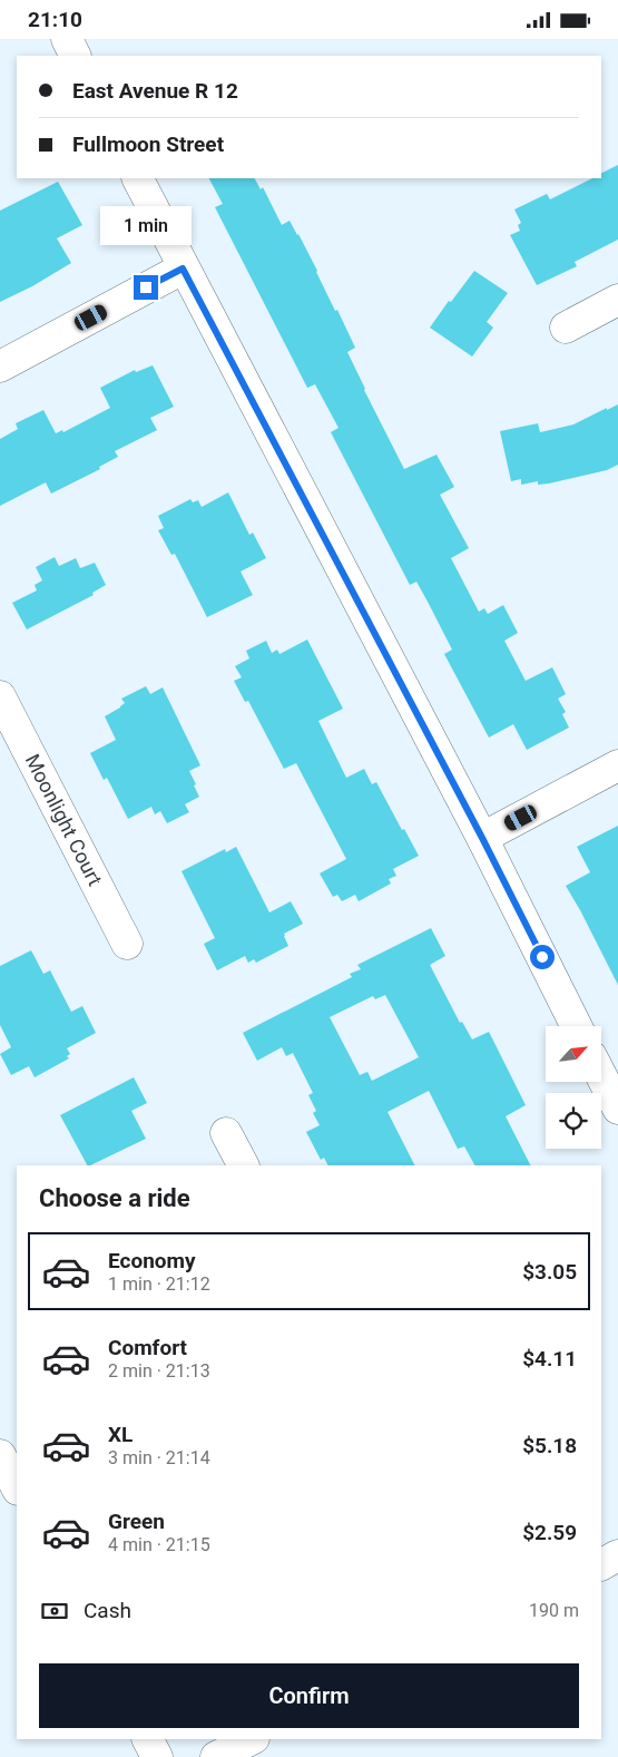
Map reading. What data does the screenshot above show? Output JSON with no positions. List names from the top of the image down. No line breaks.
{"streets":{"street":["Moonlight Court"]},"north":"top right","page":{"status":"21:10","banner":["East Avenue R 12","Fullmoon Street"],"bubble":"1 min","heading":"Choose a ride","list":[{"name":"Economy","note":"1 min · 21:12","value":"$3.05"},{"name":"Comfort","note":"2 min · 21:13","value":"$4.11"},{"name":"XL","note":"3 min · 21:14","value":"$5.18"},{"name":"Green","note":"4 min · 21:15","value":"$2.59"}],"pay":["Cash","190 m"],"buttons":"Confirm"}}
